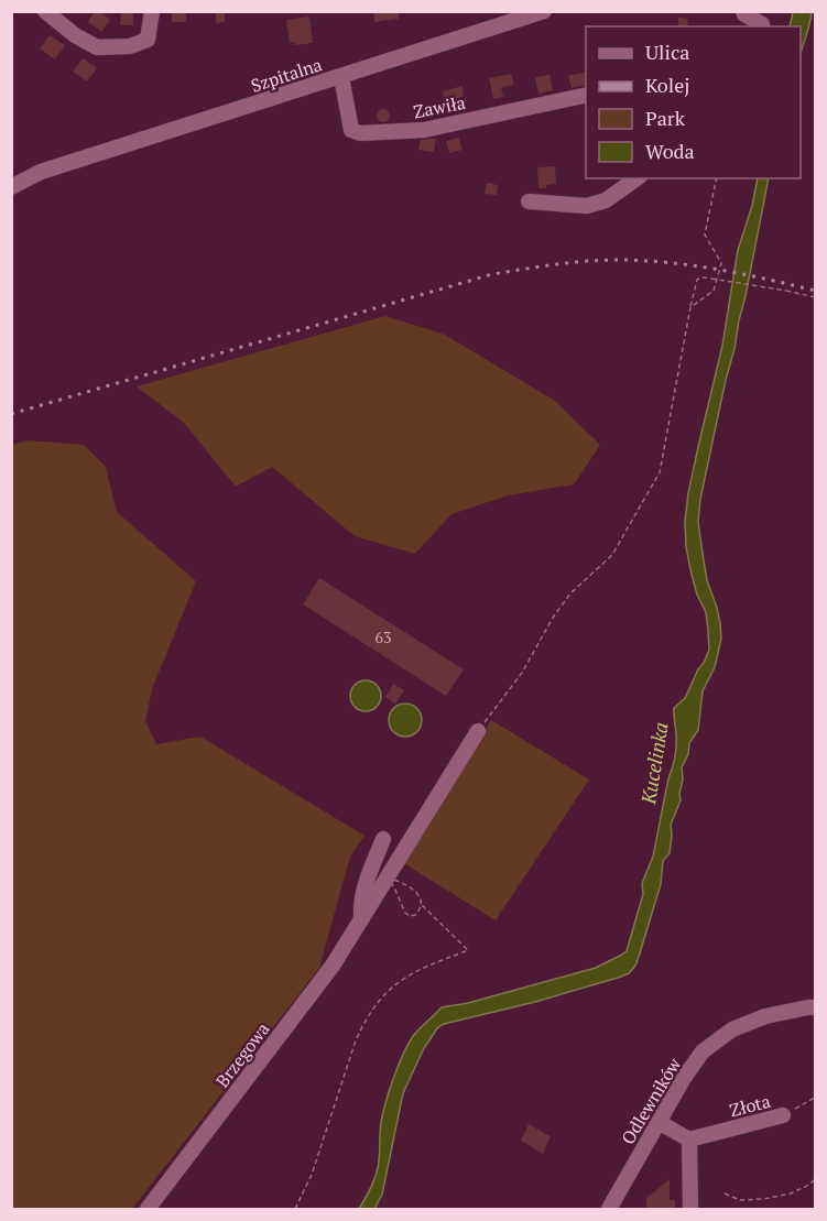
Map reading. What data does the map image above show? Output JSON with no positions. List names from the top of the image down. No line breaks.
{"streets":{"street":["Szpitalna","Zawiła","Brzegowa","Odlewników","Złota"]},"crossings":[["Szpitalna","Zawiła"]],"water":["Kucelinka"],"house_numbers":["63"],"legend":["Ulica","Kolej","Park","Woda"]}
